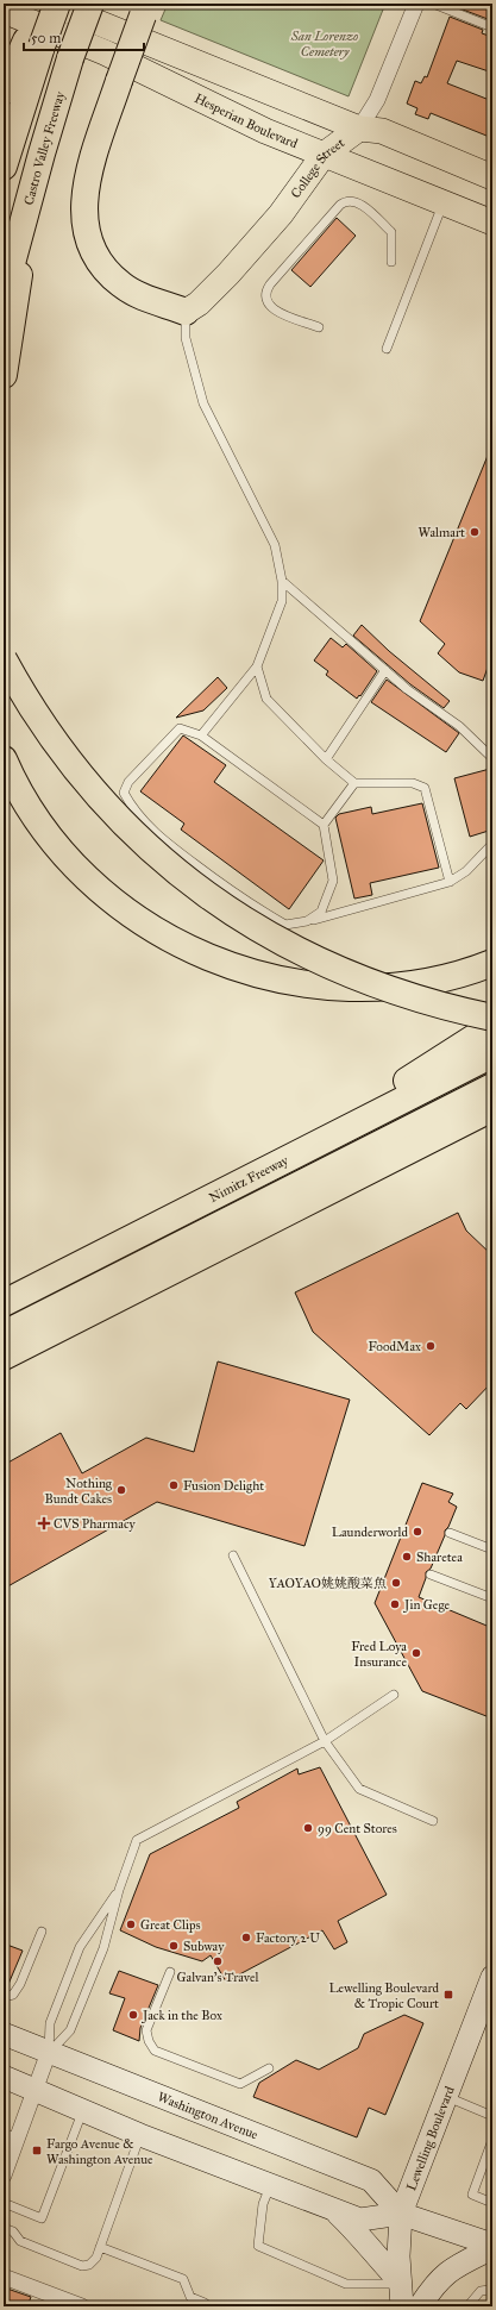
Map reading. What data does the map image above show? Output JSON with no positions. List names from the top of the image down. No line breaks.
{"streets":{"highway":["Castro Valley Freeway","Nimitz Freeway"],"main road":["Hesperian Boulevard","College Street","Washington Avenue","Lewelling Boulevard"]},"crossings":[["Hesperian Boulevard","College Street"],["Washington Avenue","Lewelling Boulevard"]],"parks":["San Lorenzo Cemetery"],"places":{"other":["Walmart","FoodMax","Fusion Delight","Nothing Bundt Cakes","Launderworld","Sharetea","YAOYAO姚姚酸菜魚","Jin Gege","Fred Loya Insurance","99 Cent Stores","Great Clips","Factory 2 U","Subway","Galvan's Travel","Jack in the Box"],"health":["CVS Pharmacy"],"transit":["Lewelling Boulevard & Tropic Court","Fargo Avenue & Washington Avenue"]},"scale_bar":"50 m"}
